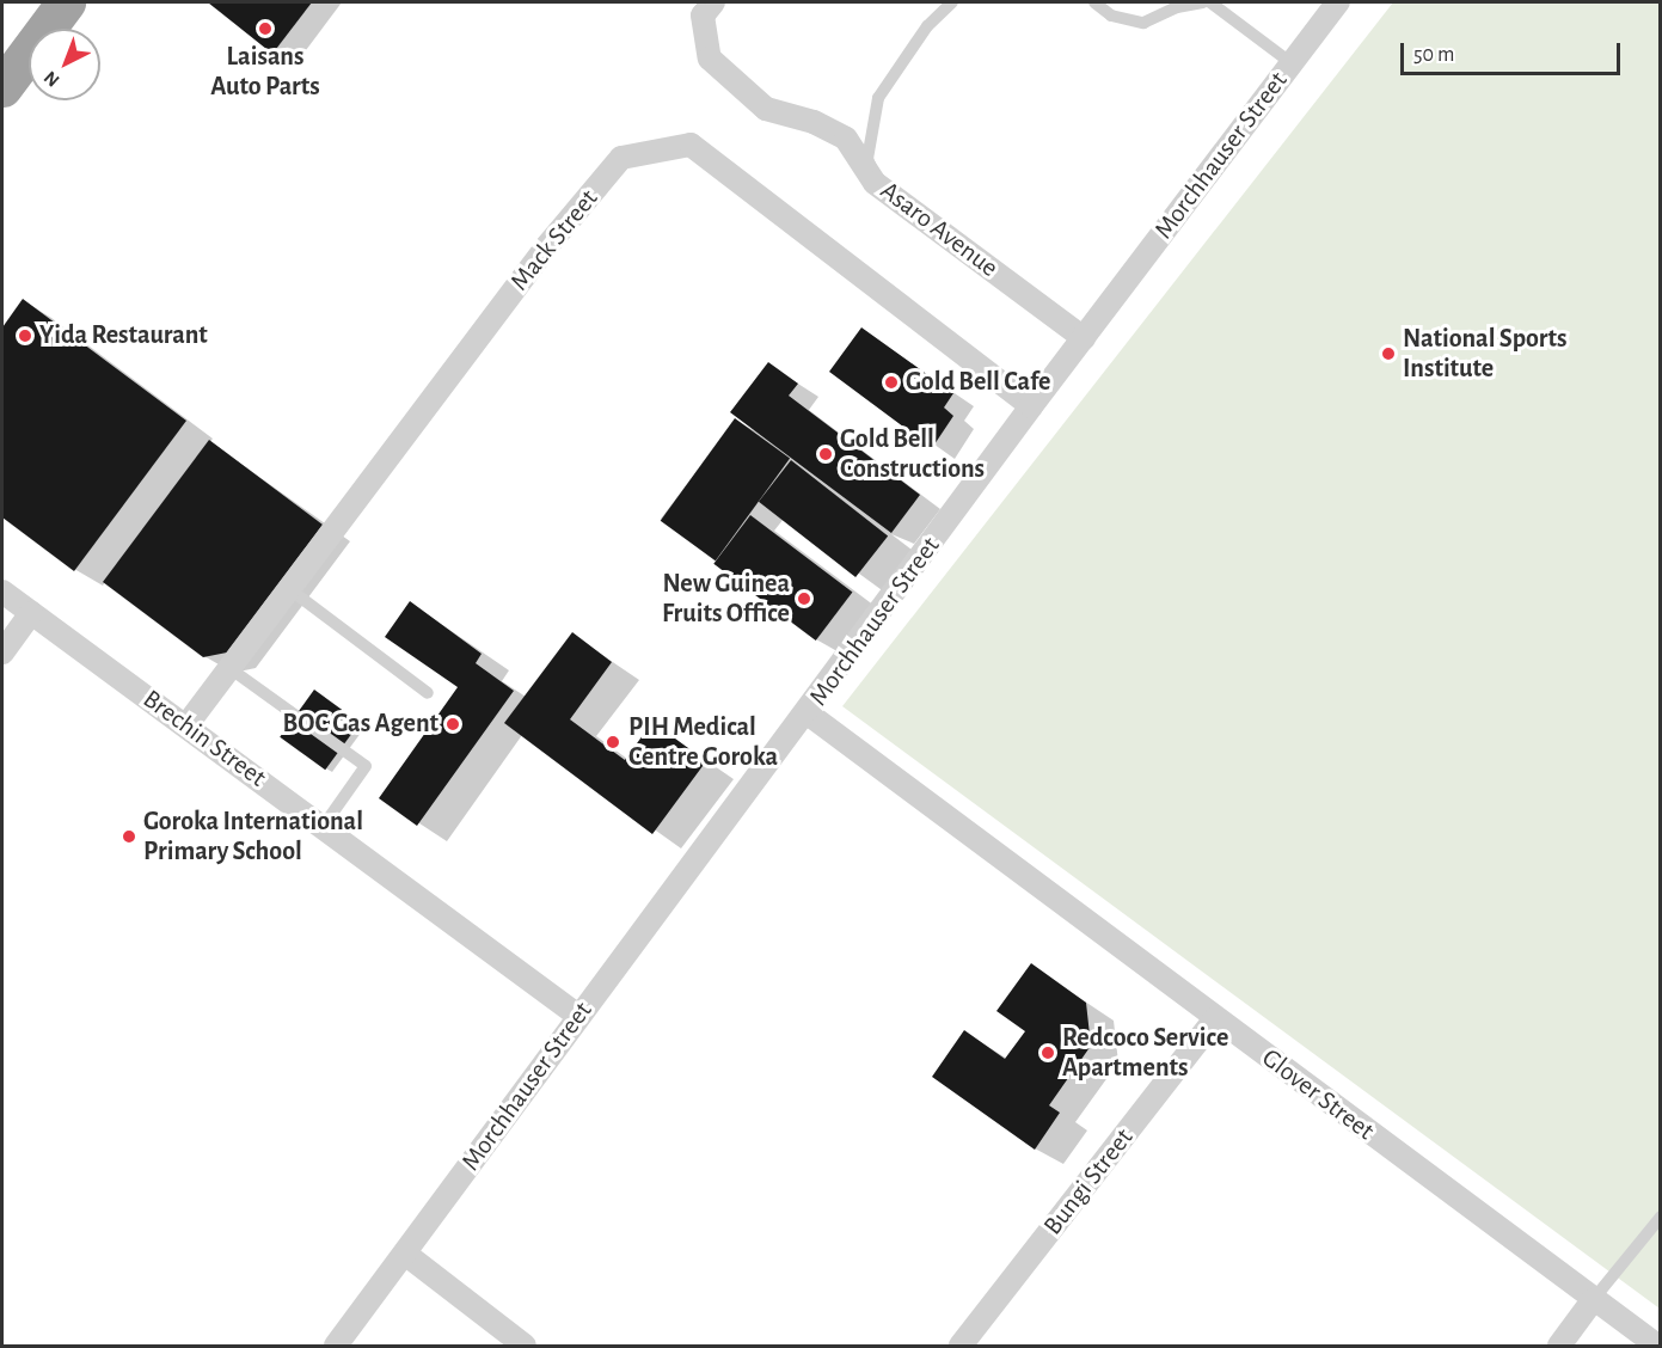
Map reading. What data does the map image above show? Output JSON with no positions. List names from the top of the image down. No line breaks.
{"streets":{"street":["Morchhauser Street","Asaro Avenue","Mack Street","Brechin Street","Glover Street","Bungi Street"]},"crossings":[["Morchhauser Street","Asaro Avenue"],["Morchhauser Street","Mack Street"],["Morchhauser Street","Brechin Street"],["Morchhauser Street","Glover Street"],["Mack Street","Brechin Street"],["Glover Street","Bungi Street"]],"places":["Laisans Auto Parts","Yida Restaurant","National Sports Institute","Gold Bell Cafe","Gold Bell Constructions","New Guinea Fruits Office","BOC Gas Agent","PIH Medical Centre Goroka","Goroka International Primary School","Redcoco Service Apartments"],"scale_bar":"50 m","north":"bottom left"}
